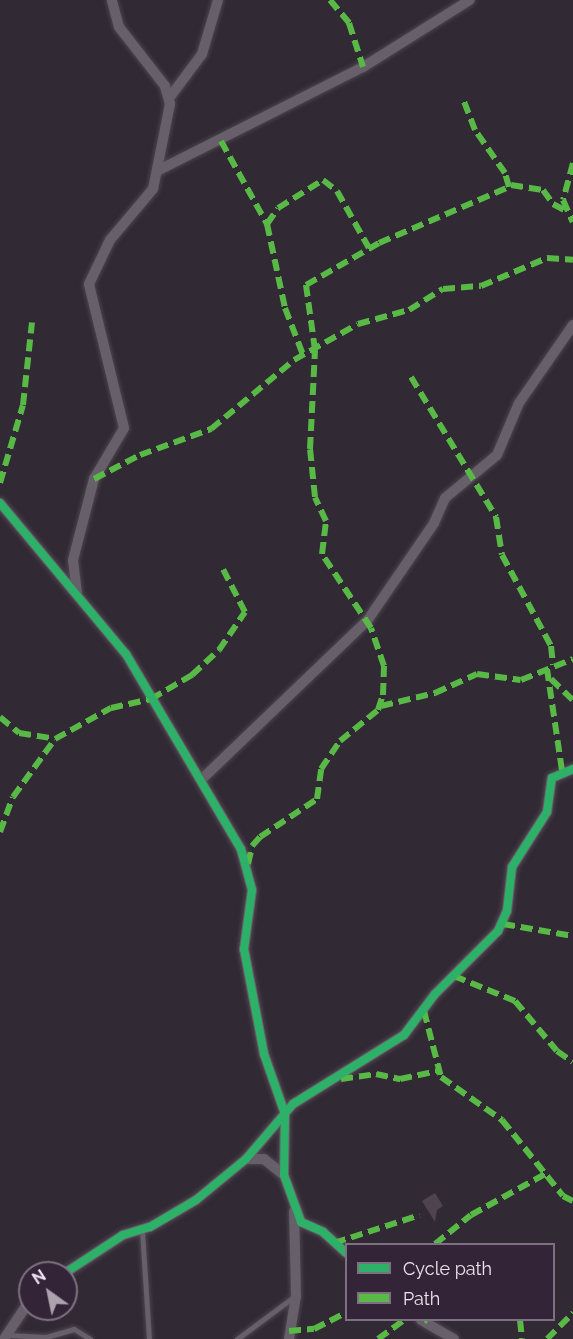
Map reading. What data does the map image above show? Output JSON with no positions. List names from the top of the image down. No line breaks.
{"legend":["Cycle path","Path"],"north":"top left"}
